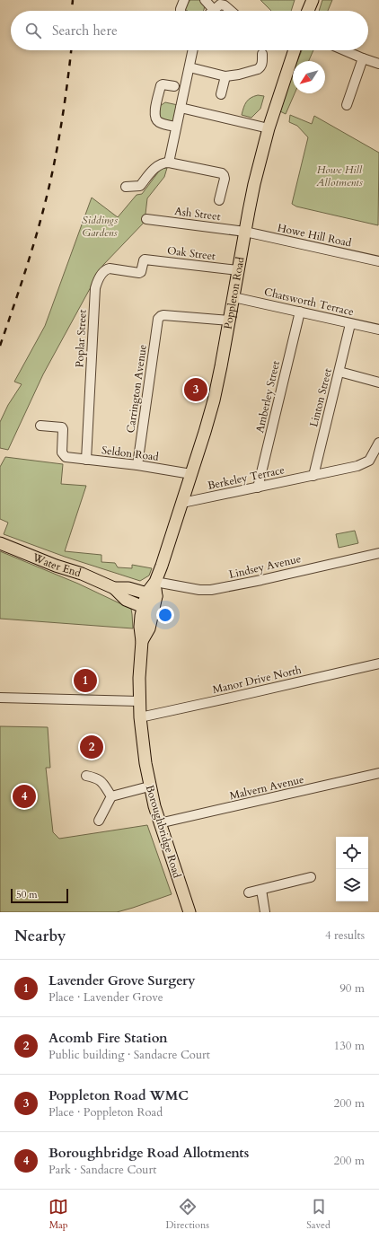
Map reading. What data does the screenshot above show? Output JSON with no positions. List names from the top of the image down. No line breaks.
{"streets":{"main road":["Poppleton Road","Water End","Boroughbridge Road"],"street":["Ash Street","Howe Hill Road","Oak Street","Chatsworth Terrace","Poplar Street","Carrington Avenue","Amberley Street","Linton Street","Seldon Road","Berkeley Terrace","Lindsey Avenue","Manor Drive North","Malvern Avenue"]},"crossings":[["Ash Street","Howe Hill Road"],["Ash Street","Poppleton Road"],["Howe Hill Road","Poppleton Road"],["Oak Street","Poppleton Road"],["Oak Street","Poplar Street"],["Poppleton Road","Chatsworth Terrace"],["Poppleton Road","Carrington Avenue"],["Poppleton Road","Seldon Road"],["Poppleton Road","Berkeley Terrace"],["Poppleton Road","Boroughbridge Road"],["Chatsworth Terrace","Amberley Street"],["Chatsworth Terrace","Linton Street"],["Poplar Street","Seldon Road"],["Carrington Avenue","Seldon Road"],["Amberley Street","Berkeley Terrace"],["Linton Street","Berkeley Terrace"],["Water End","Boroughbridge Road"],["Lindsey Avenue","Boroughbridge Road"],["Manor Drive North","Boroughbridge Road"],["Malvern Avenue","Boroughbridge Road"]],"parks":["Howe Hill Allotments","Siddings Gardens"],"scale_bar":"50 m","north":"bottom left","page":{"search":"Search here","pins":["3","1","2","4"],"scale":"50 m","heading":["Nearby","4 results"],"list":[{"mark":"1","name":"Lavender Grove Surgery","note":"Place · Lavender Grove","value":"90 m"},{"mark":"2","name":"Acomb Fire Station","note":"Public building · Sandacre Court","value":"130 m"},{"mark":"3","name":"Poppleton Road WMC","note":"Place · Poppleton Road","value":"200 m"},{"mark":"4","name":"Boroughbridge Road Allotments","note":"Park · Sandacre Court","value":"200 m"}],"nav":["Map","Directions","Saved"]}}
